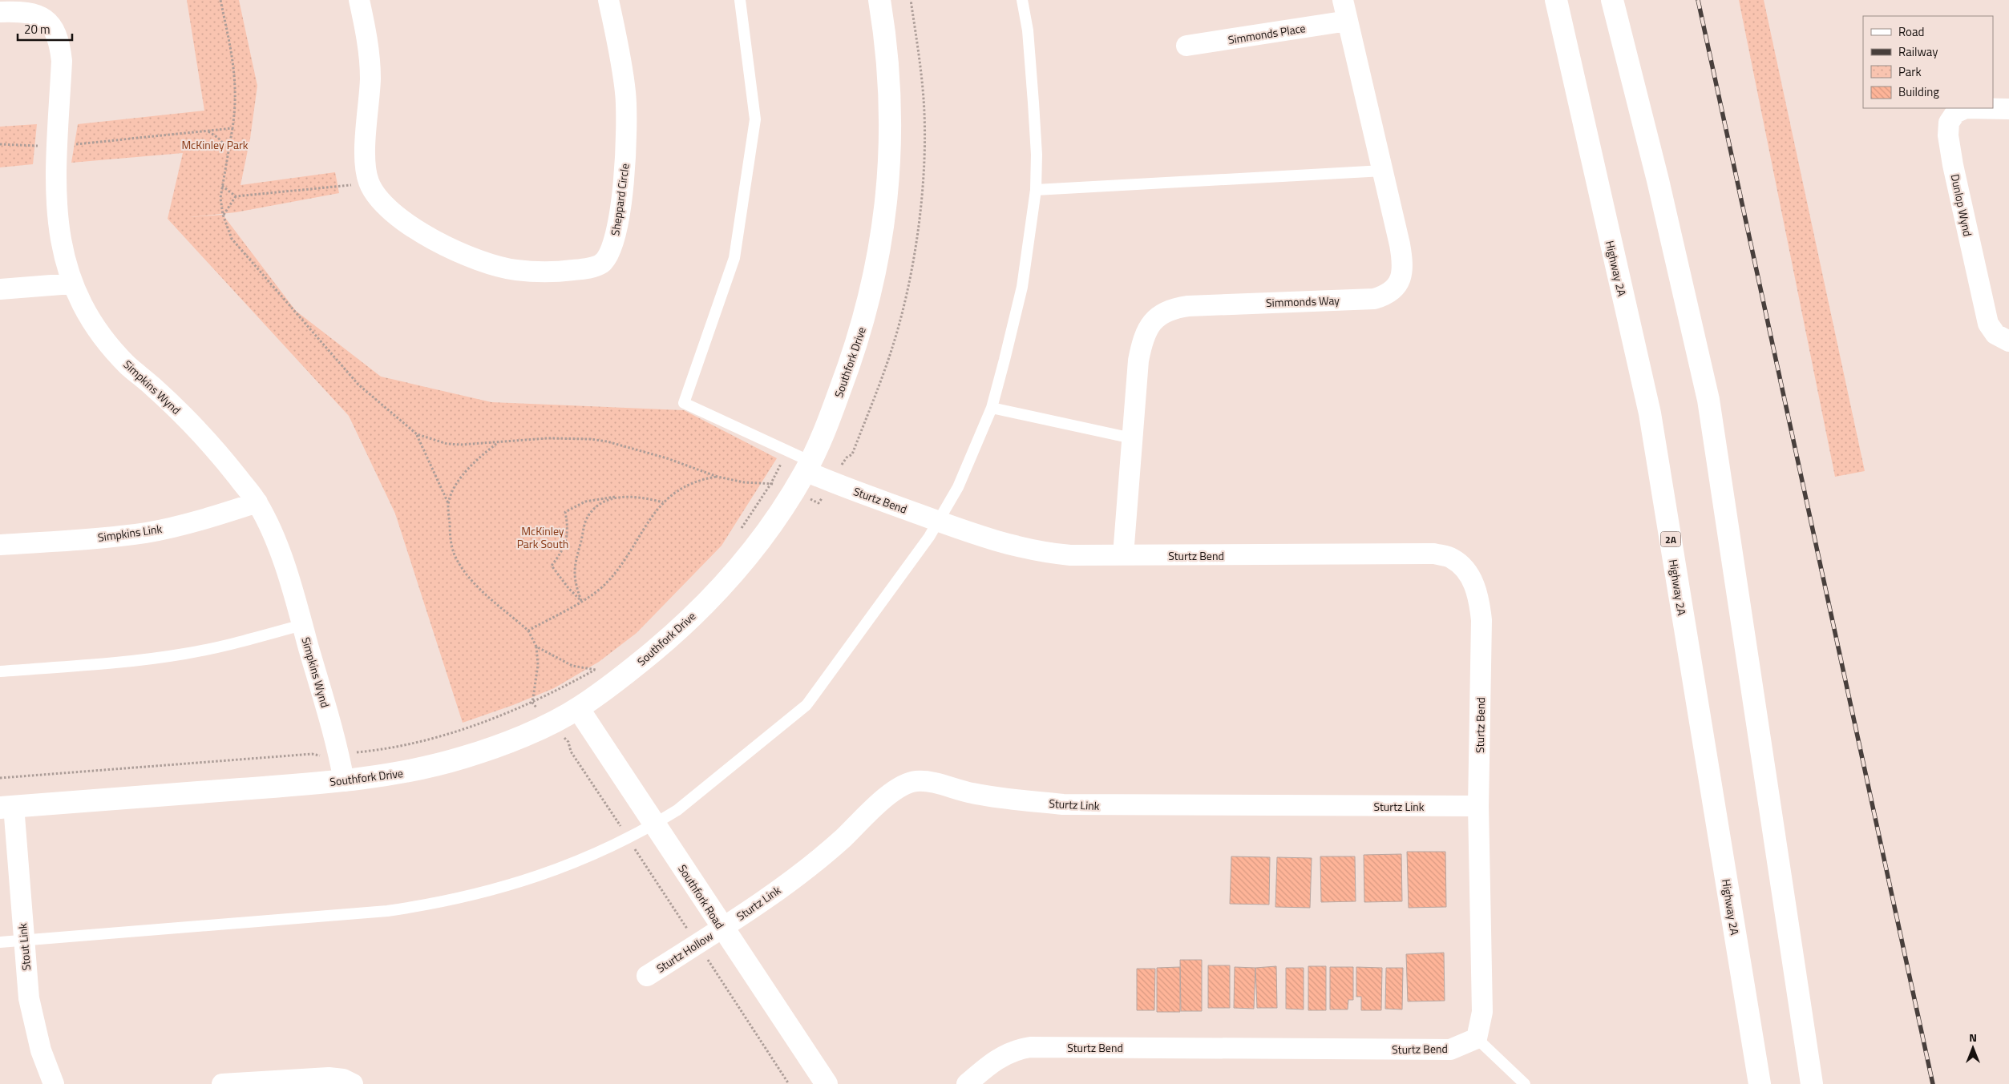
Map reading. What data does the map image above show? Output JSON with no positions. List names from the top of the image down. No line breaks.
{"streets":{"main road":["Highway 2A","Southfork Drive","2A","Southfork Road"],"street":["Simmonds Place","Sheppard Circle","Dunlop Wynd","Simmonds Way","Simpkins Wynd","Sturtz Bend","Simpkins Link","Sturtz Link","Stout Link","Sturtz Hollow"]},"crossings":[["Simmonds Place","Simmonds Way"],["Simmonds Way","Sturtz Bend"],["Southfork Drive","Simpkins Wynd"],["Southfork Drive","Sturtz Bend"],["Southfork Drive","Southfork Road"],["Southfork Drive","Stout Link"],["Simpkins Wynd","Simpkins Link"],["Sturtz Bend","Sturtz Link"],["Sturtz Link","Southfork Road"],["Sturtz Link","Sturtz Hollow"],["Southfork Road","Sturtz Hollow"]],"parks":["McKinley Park","McKinley Park South"],"legend":["Road","Railway","Park","Building"],"scale_bar":"20 m","north":"top"}
